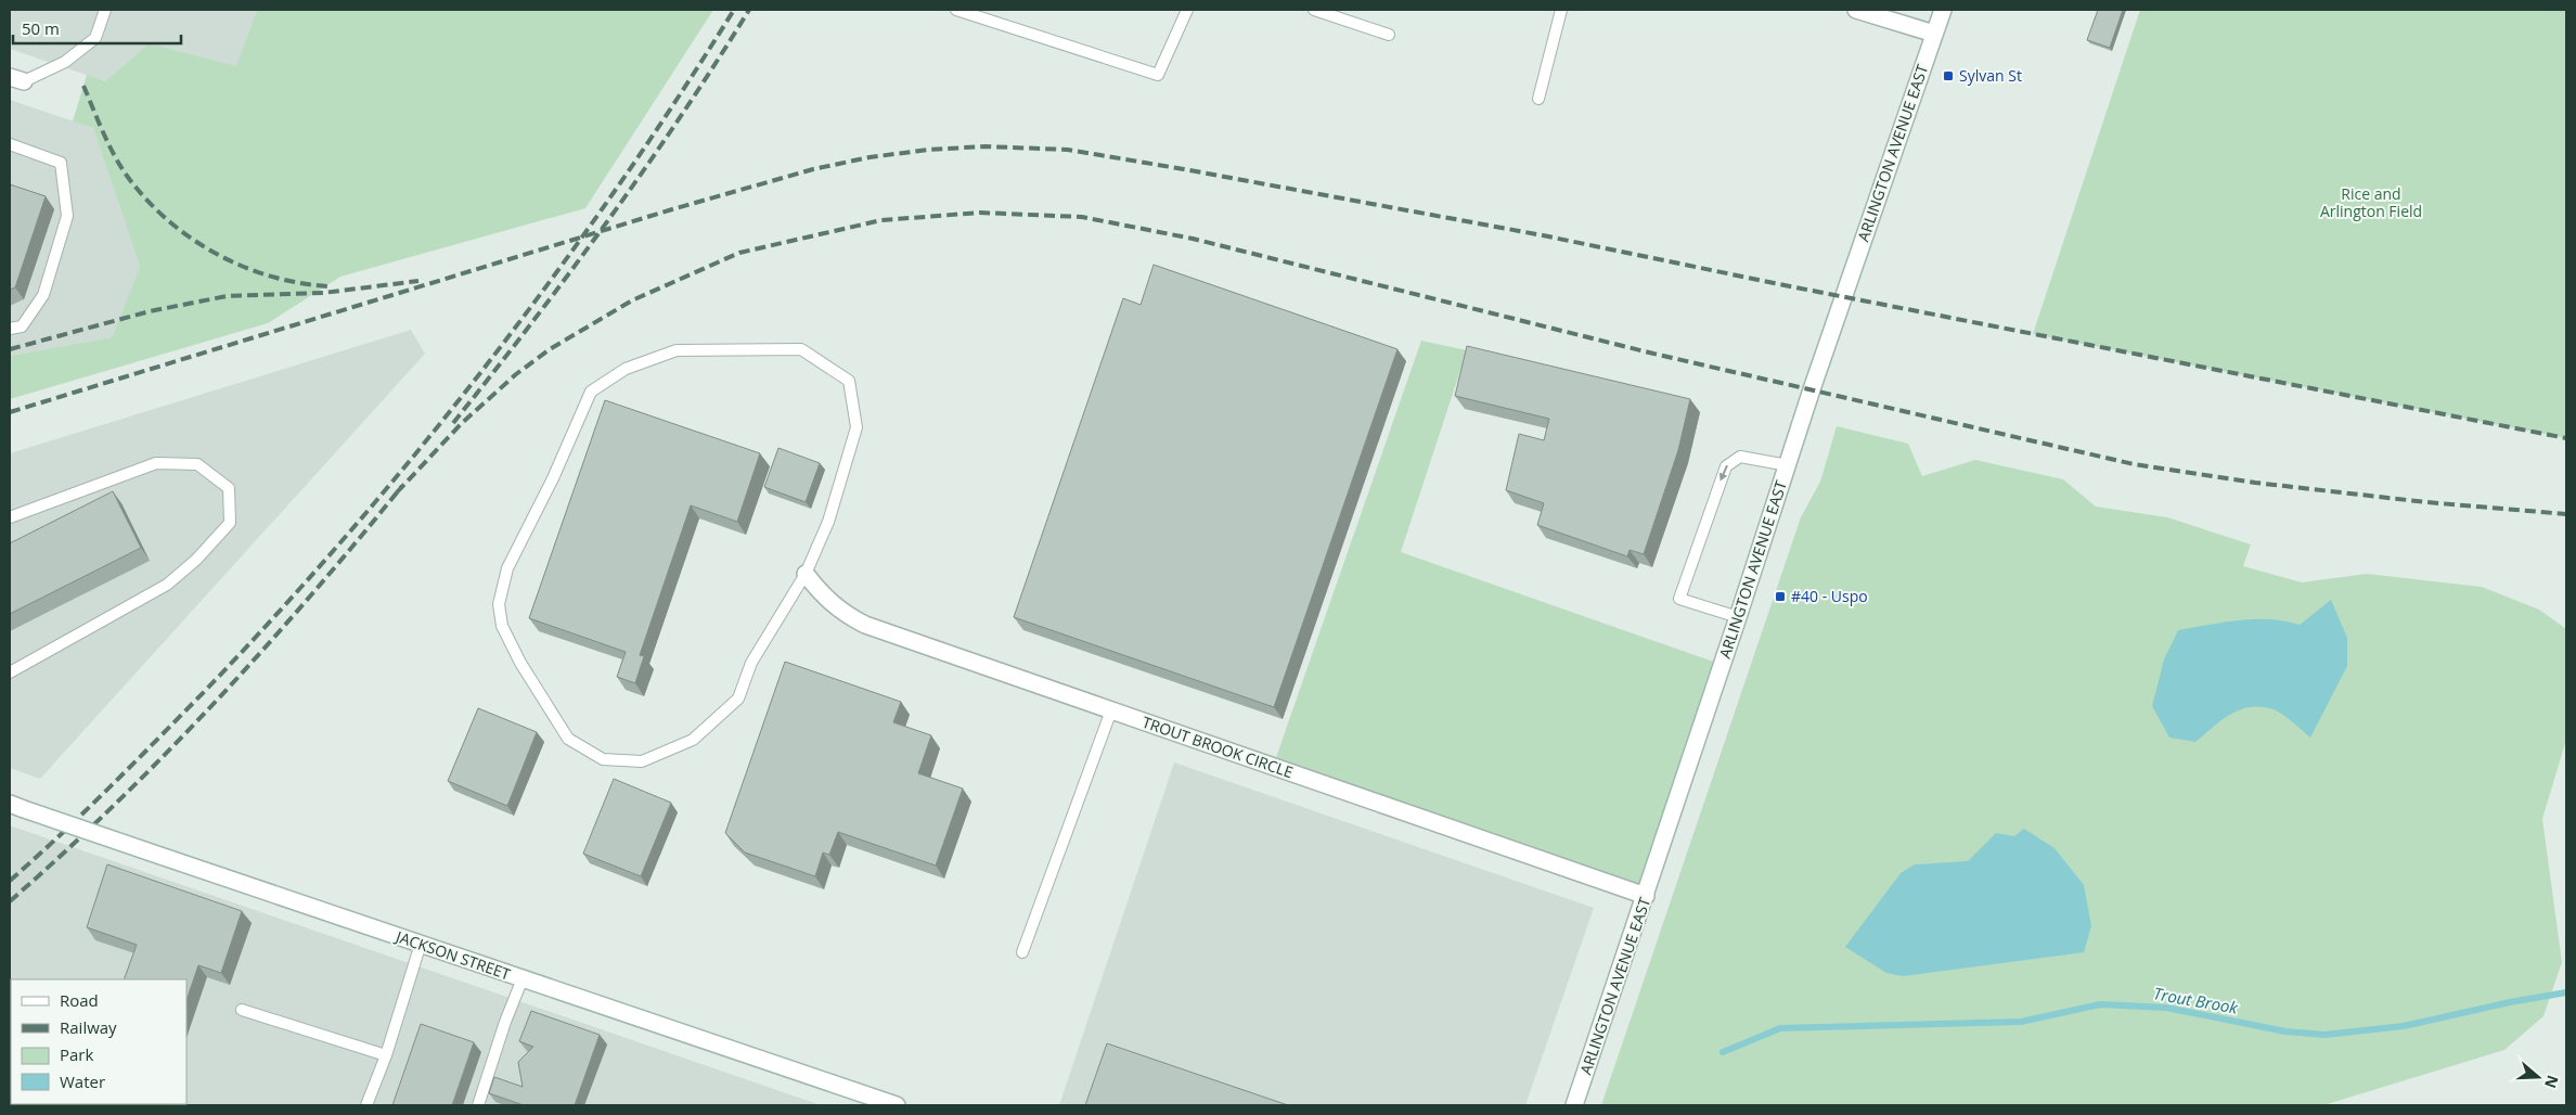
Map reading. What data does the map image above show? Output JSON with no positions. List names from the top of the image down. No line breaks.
{"streets":{"street":["ARLINGTON AVENUE EAST","TROUT BROOK CIRCLE","JACKSON STREET"]},"crossings":[["ARLINGTON AVENUE EAST","TROUT BROOK CIRCLE"]],"water":["Trout Brook"],"parks":["Rice and Arlington Field"],"places":{"transit":["Sylvan St","#40 - Uspo"]},"legend":["Road","Railway","Park","Water"],"scale_bar":"50 m","north":"right"}
